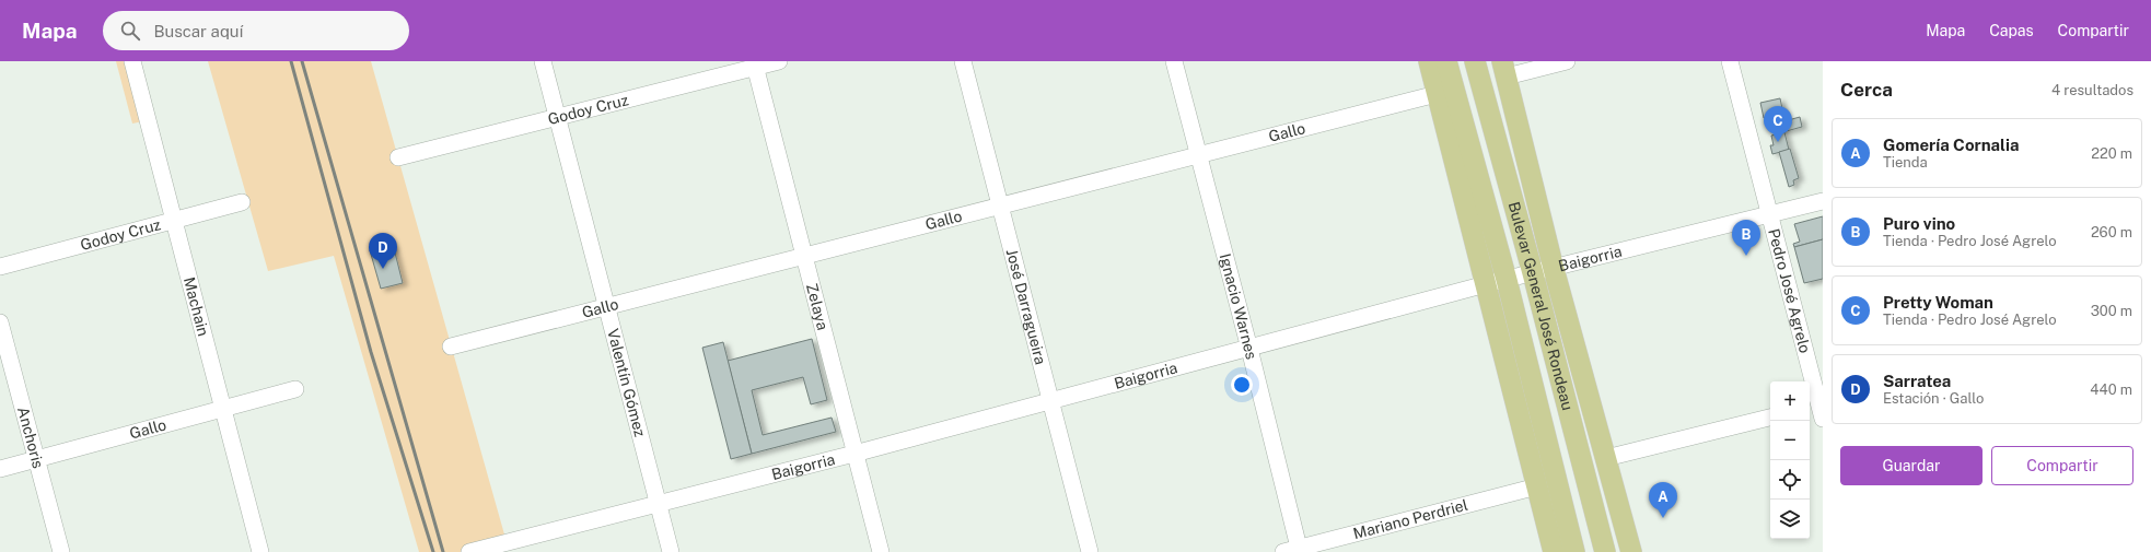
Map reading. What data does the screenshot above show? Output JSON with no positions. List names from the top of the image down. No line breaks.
{"streets":{"main road":["Bulevar General José Rondeau"],"street":["Godoy Cruz","Gallo","Baigorria","Pedro José Agrelo","Machain","Zelaya","José Darragueira","Ignacio Warnes","Valentín Gómez","Anchoris","Mariano Perdriel"]},"crossings":[["Godoy Cruz","Machain"],["Godoy Cruz","Zelaya"],["Godoy Cruz","Valentín Gómez"],["Gallo","Machain"],["Gallo","Zelaya"],["Gallo","José Darragueira"],["Gallo","Ignacio Warnes"],["Gallo","Valentín Gómez"],["Gallo","Anchoris"],["Baigorria","Pedro José Agrelo"],["Baigorria","Zelaya"],["Baigorria","José Darragueira"],["Baigorria","Ignacio Warnes"],["Baigorria","Bulevar General José Rondeau"],["Baigorria","Valentín Gómez"],["Ignacio Warnes","Mariano Perdriel"]],"page":{"header":"Mapa","search":"Buscar aquí","nav":["Mapa","Capas","Compartir"],"heading":["Cerca","4 resultados"],"pins":["C","B","D","A"],"list":[{"mark":"A","name":"Gomería Cornalia","note":"Tienda","value":"220 m"},{"mark":"B","name":"Puro vino","note":"Tienda · Pedro José Agrelo","value":"260 m"},{"mark":"C","name":"Pretty Woman","note":"Tienda · Pedro José Agrelo","value":"300 m"},{"mark":"D","name":"Sarratea","note":"Estación · Gallo","value":"440 m"}],"map_buttons":["+","−"],"buttons":["Guardar","Compartir"]}}
